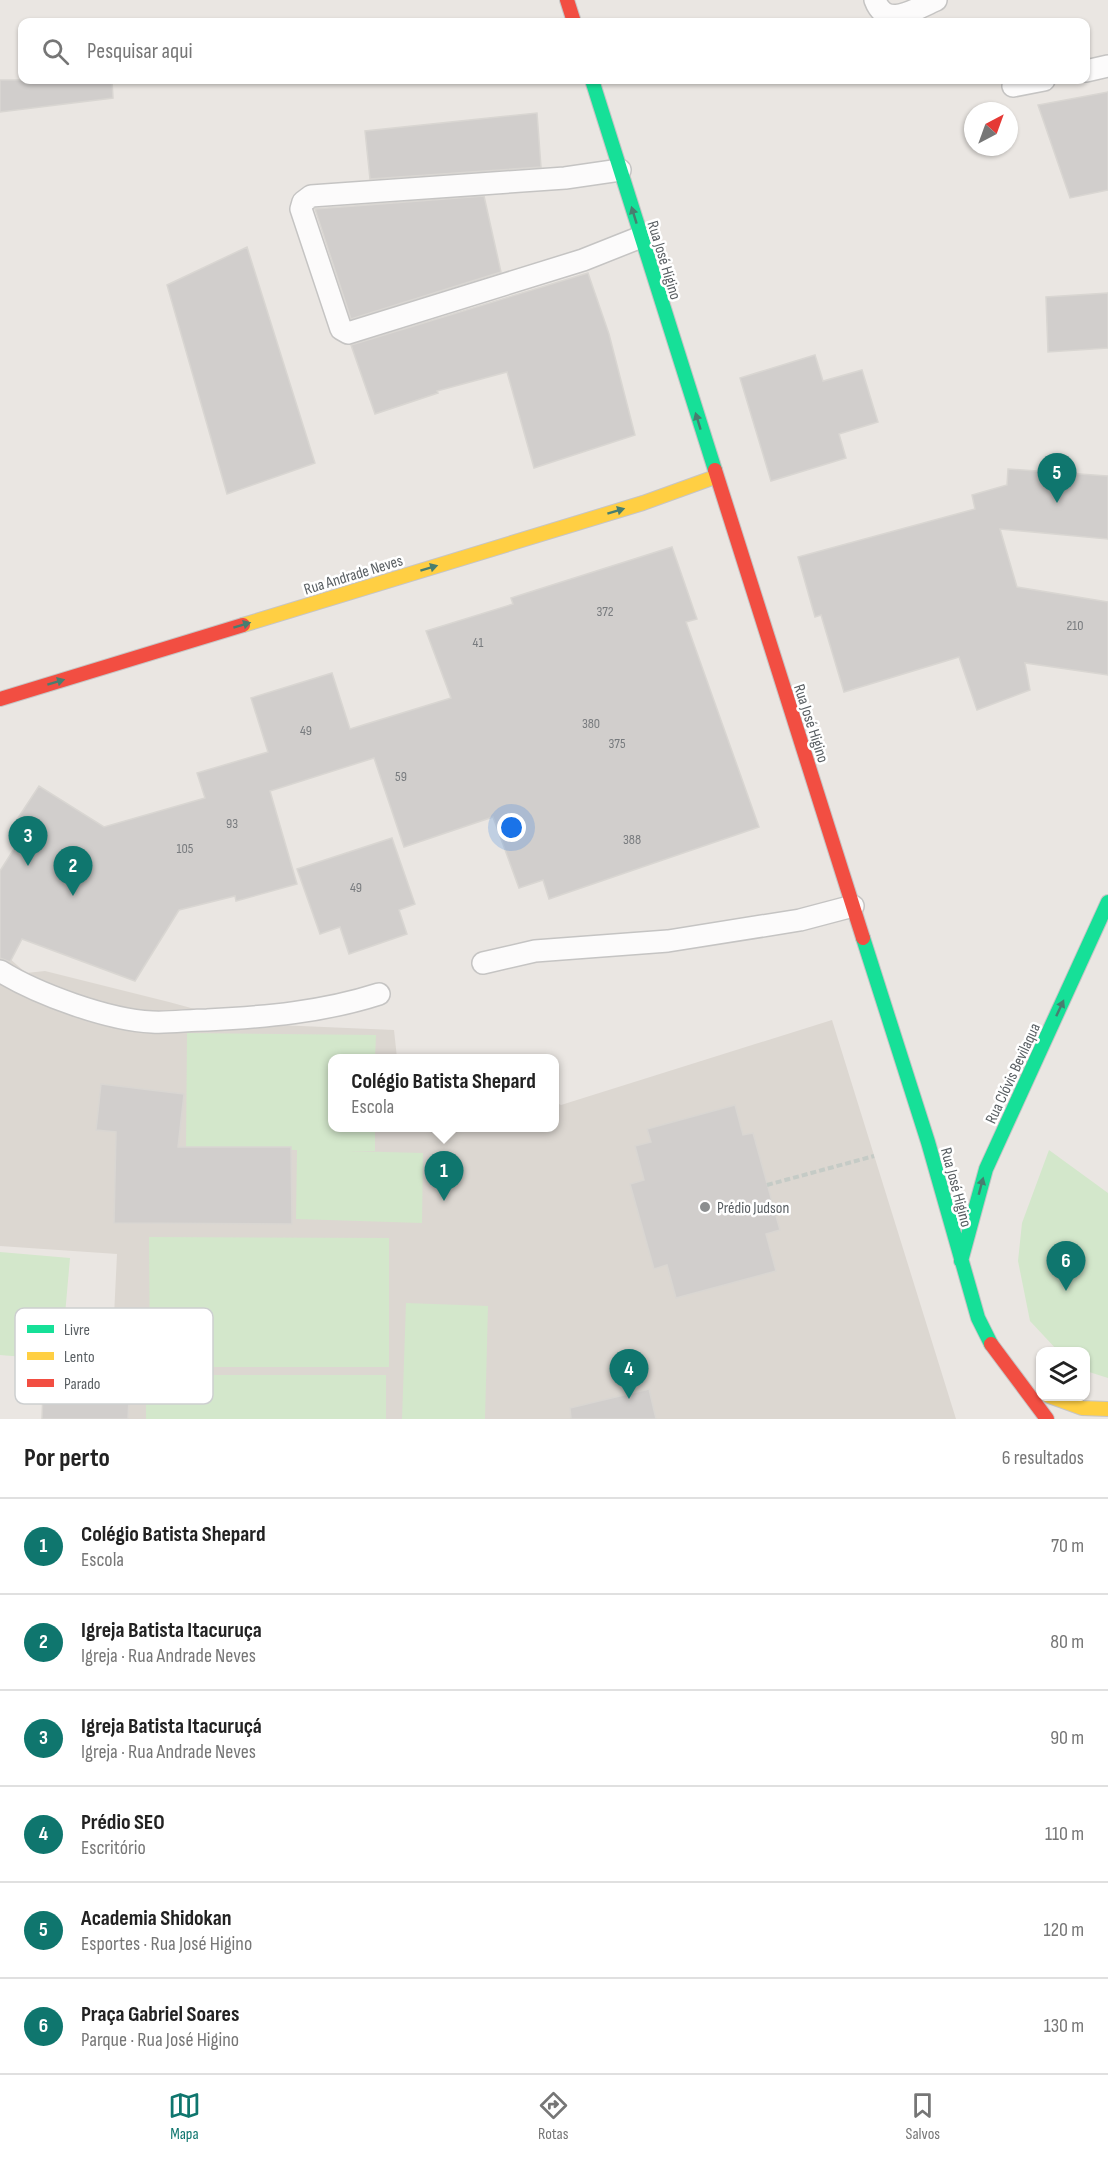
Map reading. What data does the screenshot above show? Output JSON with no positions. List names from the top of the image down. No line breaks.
{"streets":{"street":["Rua José Higino","Rua Andrade Neves","Rua Clóvis Bevilaqua"]},"crossings":[["Rua José Higino","Rua Andrade Neves"],["Rua José Higino","Rua Clóvis Bevilaqua"]],"one_way":["Rua Andrade Neves","Rua Clóvis Bevilaqua"],"places":["Prédio Judson"],"house_numbers":["372","210","41","380","49","375","59","93","388","105","49"],"legend":["Livre","Lento","Parado"],"north":"top right","page":{"search":"Pesquisar aqui","pins":["5","3","2","1","6","4"],"popup":["Colégio Batista Shepard","Escola"],"heading":["Por perto","6 resultados"],"list":[{"mark":"1","name":"Colégio Batista Shepard","note":"Escola","value":"70 m"},{"mark":"2","name":"Igreja Batista Itacuruça","note":"Igreja · Rua Andrade Neves","value":"80 m"},{"mark":"3","name":"Igreja Batista Itacuruçá","note":"Igreja · Rua Andrade Neves","value":"90 m"},{"mark":"4","name":"Prédio SEO","note":"Escritório","value":"110 m"},{"mark":"5","name":"Academia Shidokan","note":"Esportes · Rua José Higino","value":"120 m"},{"mark":"6","name":"Praça Gabriel Soares","note":"Parque · Rua José Higino","value":"130 m"}],"nav":["Mapa","Rotas","Salvos"]}}
